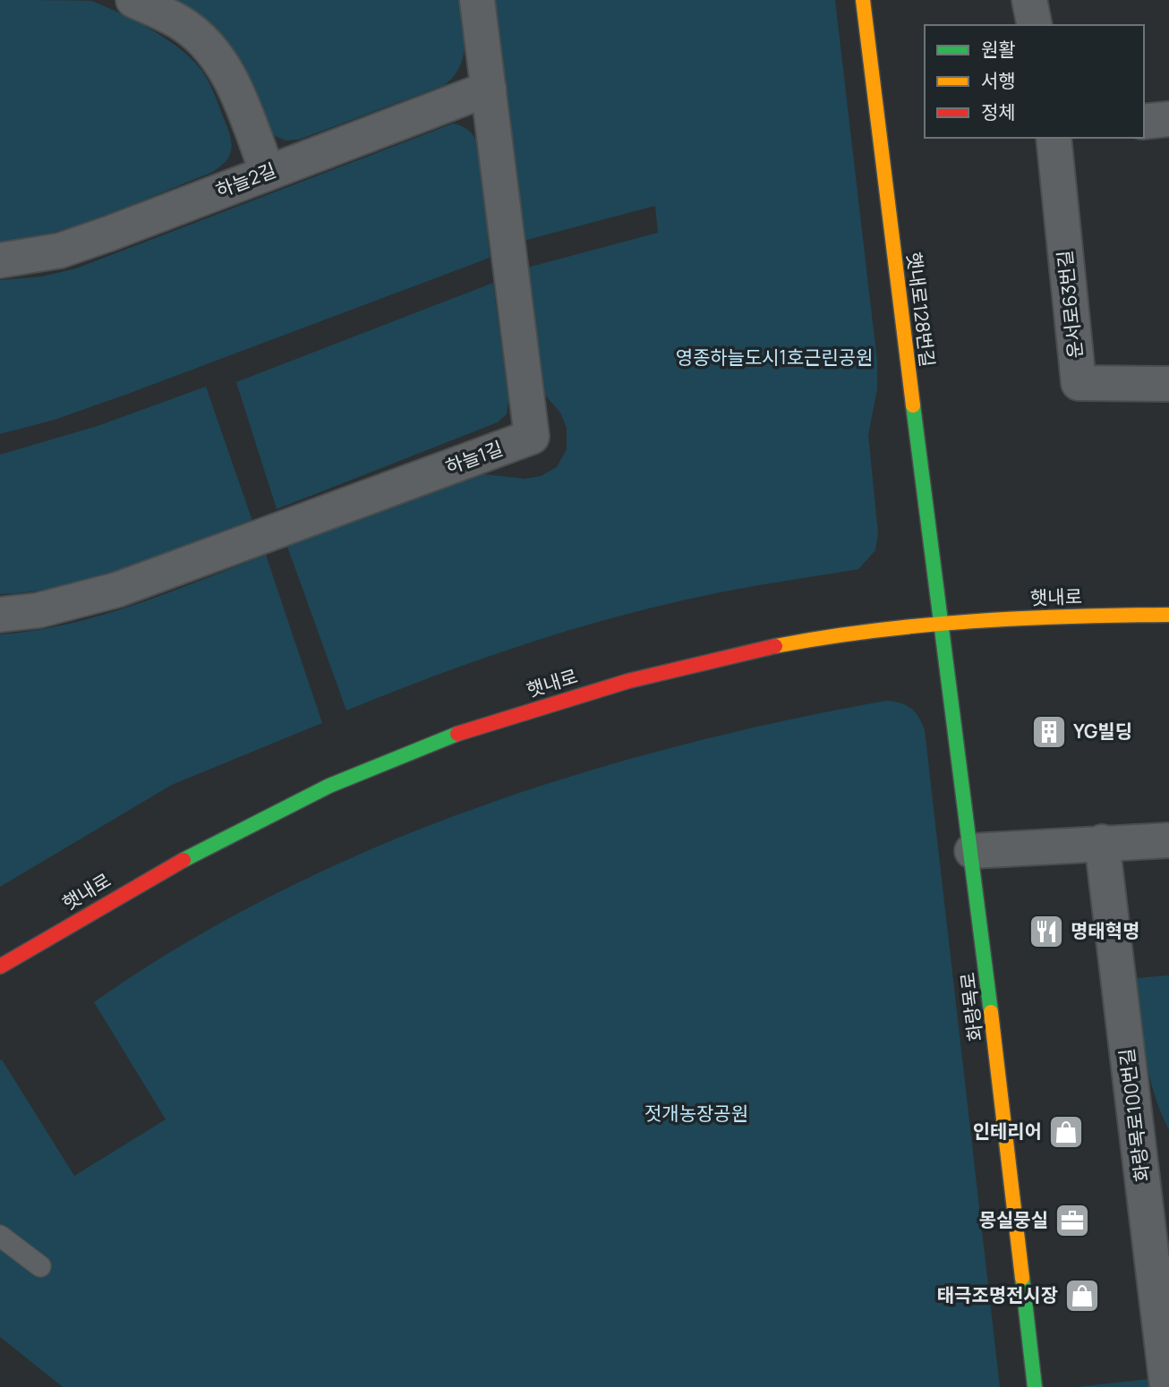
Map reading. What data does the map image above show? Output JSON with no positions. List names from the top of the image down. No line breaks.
{"streets":{"street":["하늘2길","운서로63번길","햇내로128번길","하늘1길","햇내로","화랑목로","화랑목로100번길"]},"crossings":[["하늘2길","하늘1길"],["햇내로128번길","햇내로"],["햇내로128번길","화랑목로"],["햇내로","화랑목로"]],"parks":["영종하늘도시1호근린공원","젓개농장공원"],"places":{"building":["YG빌딩"],"restaurant":["명태혁명"],"shop":["인테리어","태극조명전시장"],"office":["몽실뭉실"]},"legend":["원활","서행","정체"]}
